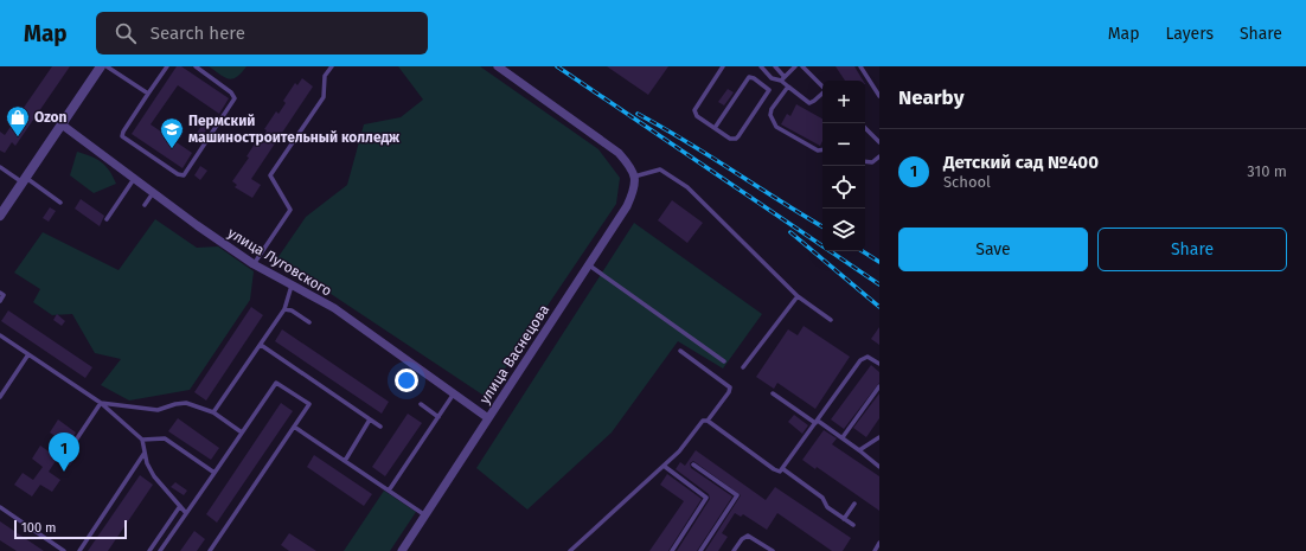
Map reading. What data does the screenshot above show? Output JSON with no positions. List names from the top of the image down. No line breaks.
{"streets":{"street":["улица Луговского","улица Васнецова"]},"crossings":[["улица Луговского","улица Васнецова"]],"places":{"shop":["Ozon"],"school or university":["Пермский машиностроительный колледж"]},"scale_bar":"100 m","page":{"header":"Map","search":"Search here","nav":["Map","Layers","Share"],"heading":"Nearby","map_buttons":["+","−"],"list":[{"mark":"1","name":"Детский сад №400","note":"School","value":"310 m"}],"buttons":["Save","Share"],"pins":"1","scale":"100 m"}}
